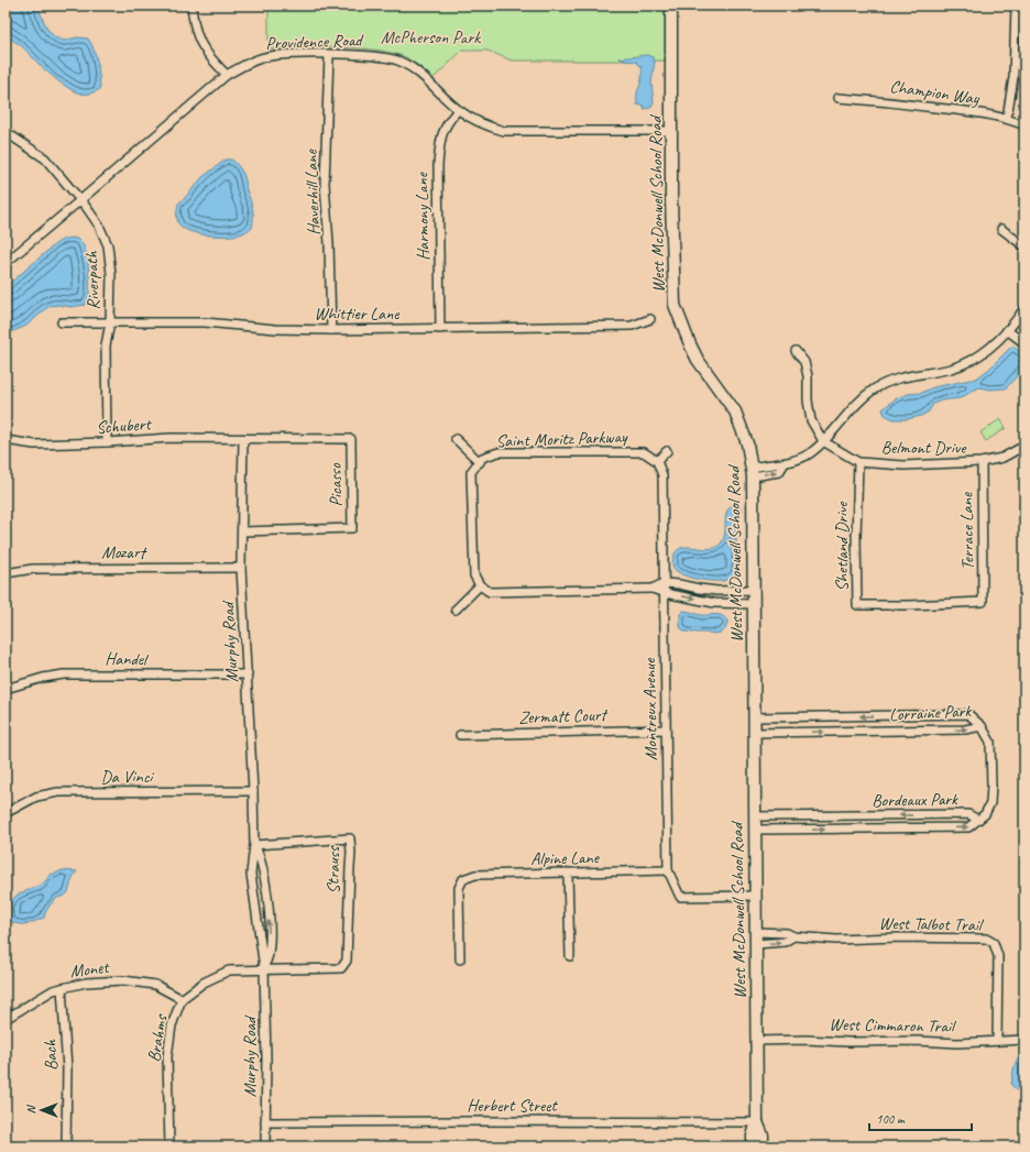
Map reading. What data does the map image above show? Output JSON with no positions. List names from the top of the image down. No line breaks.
{"streets":{"main road":["West McDonwell School Road"],"street":["Providence Road","Champion Way","Haverhill Lane","Harmony Lane","Riverpath","Whittier Lane","Schubert","Saint Moritz Parkway","Belmont Drive","Picasso","Terrace Lane","Shetland Drive","Mozart","Murphy Road","Handel","Montreux Avenue","Lorraine Park","Zermatt Court","Da Vinci","Bordeaux Park","Alpine Lane","Strauss","West Talbot Trail","Monet","West Cimmaron Trail","Brahms","Bach","Herbert Street"]},"crossings":[["Providence Road","Haverhill Lane"],["Providence Road","West McDonwell School Road"],["Providence Road","Harmony Lane"],["Providence Road","Riverpath"],["Haverhill Lane","Whittier Lane"],["West McDonwell School Road","Montreux Avenue"],["West McDonwell School Road","Lorraine Park"],["West McDonwell School Road","Bordeaux Park"],["West McDonwell School Road","West Talbot Trail"],["West McDonwell School Road","West Cimmaron Trail"],["West McDonwell School Road","Herbert Street"],["Harmony Lane","Whittier Lane"],["Riverpath","Whittier Lane"],["Riverpath","Schubert"],["Schubert","Picasso"],["Schubert","Murphy Road"],["Saint Moritz Parkway","Montreux Avenue"],["Belmont Drive","Terrace Lane"],["Belmont Drive","Shetland Drive"],["Picasso","Murphy Road"],["Terrace Lane","Shetland Drive"],["Mozart","Murphy Road"],["Murphy Road","Handel"],["Murphy Road","Da Vinci"],["Murphy Road","Strauss"],["Murphy Road","Brahms"],["Murphy Road","Herbert Street"],["Montreux Avenue","Zermatt Court"],["Montreux Avenue","Alpine Lane"],["Strauss","Brahms"],["West Talbot Trail","West Cimmaron Trail"],["Monet","Brahms"],["Monet","Bach"]],"parks":["McPherson Park"],"scale_bar":"100 m","north":"left"}
